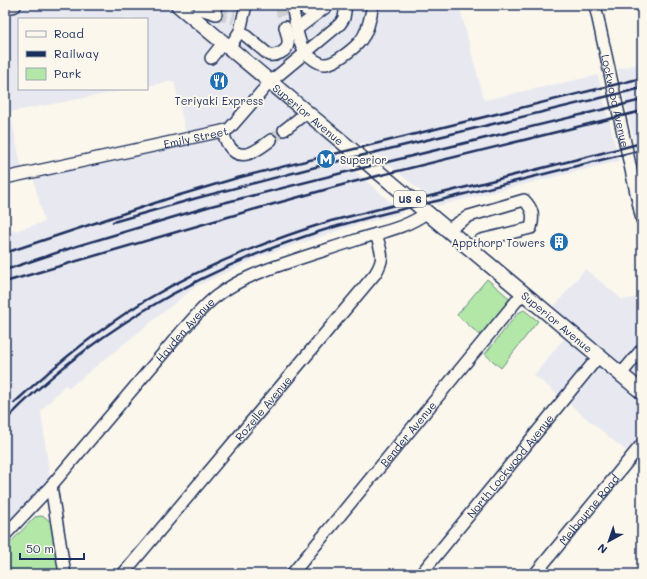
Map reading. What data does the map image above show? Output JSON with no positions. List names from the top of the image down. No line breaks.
{"streets":{"main road":["Superior Avenue","US 6"],"street":["Lockwood Avenue","Emily Street","Hayden Avenue","Rozelle Avenue","Bender Avenue","North Lockwood Avenue","Melbourne Road"]},"crossings":[["Superior Avenue","Emily Street"],["Superior Avenue","Hayden Avenue"],["Superior Avenue","Bender Avenue"],["Superior Avenue","North Lockwood Avenue"],["Hayden Avenue","Rozelle Avenue"]],"places":{"restaurant":["Teriyaki Express"],"metro station":["Superior"],"building":["Appthorp Towers"]},"legend":["Road","Railway","Park"],"scale_bar":"50 m","north":"bottom left"}
